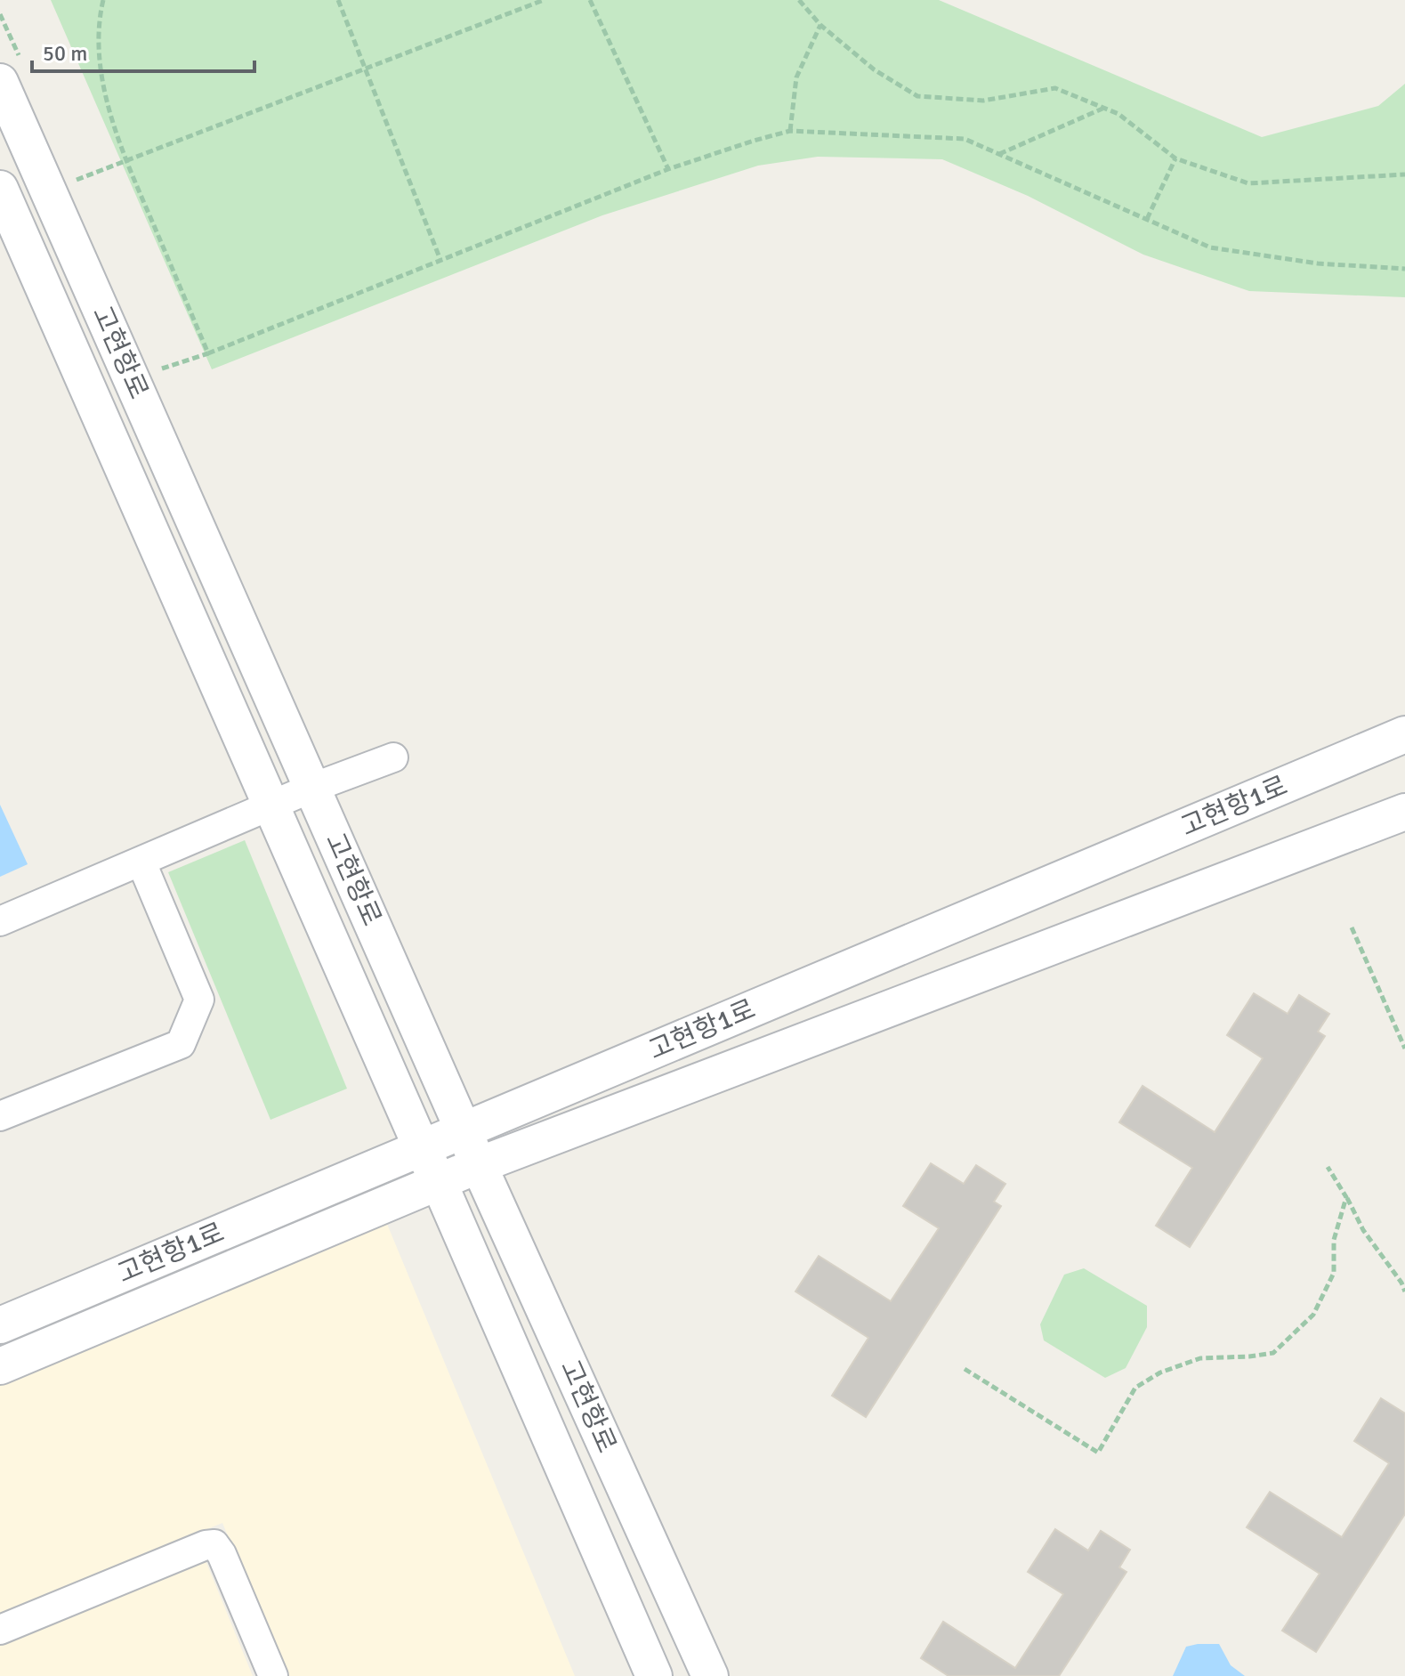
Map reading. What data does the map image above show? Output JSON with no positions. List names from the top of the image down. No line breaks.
{"streets":{"street":["고현항로","고현항1로"]},"crossings":[["고현항로","고현항1로"]],"scale_bar":"50 m"}
